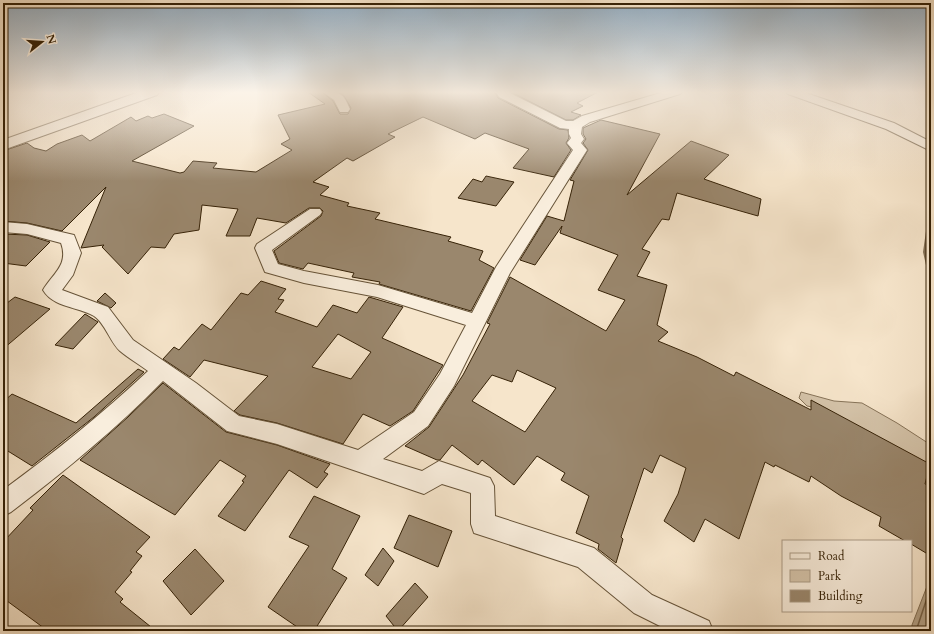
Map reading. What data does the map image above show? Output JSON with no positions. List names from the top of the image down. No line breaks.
{"legend":["Road","Park","Building"],"north":"right"}
